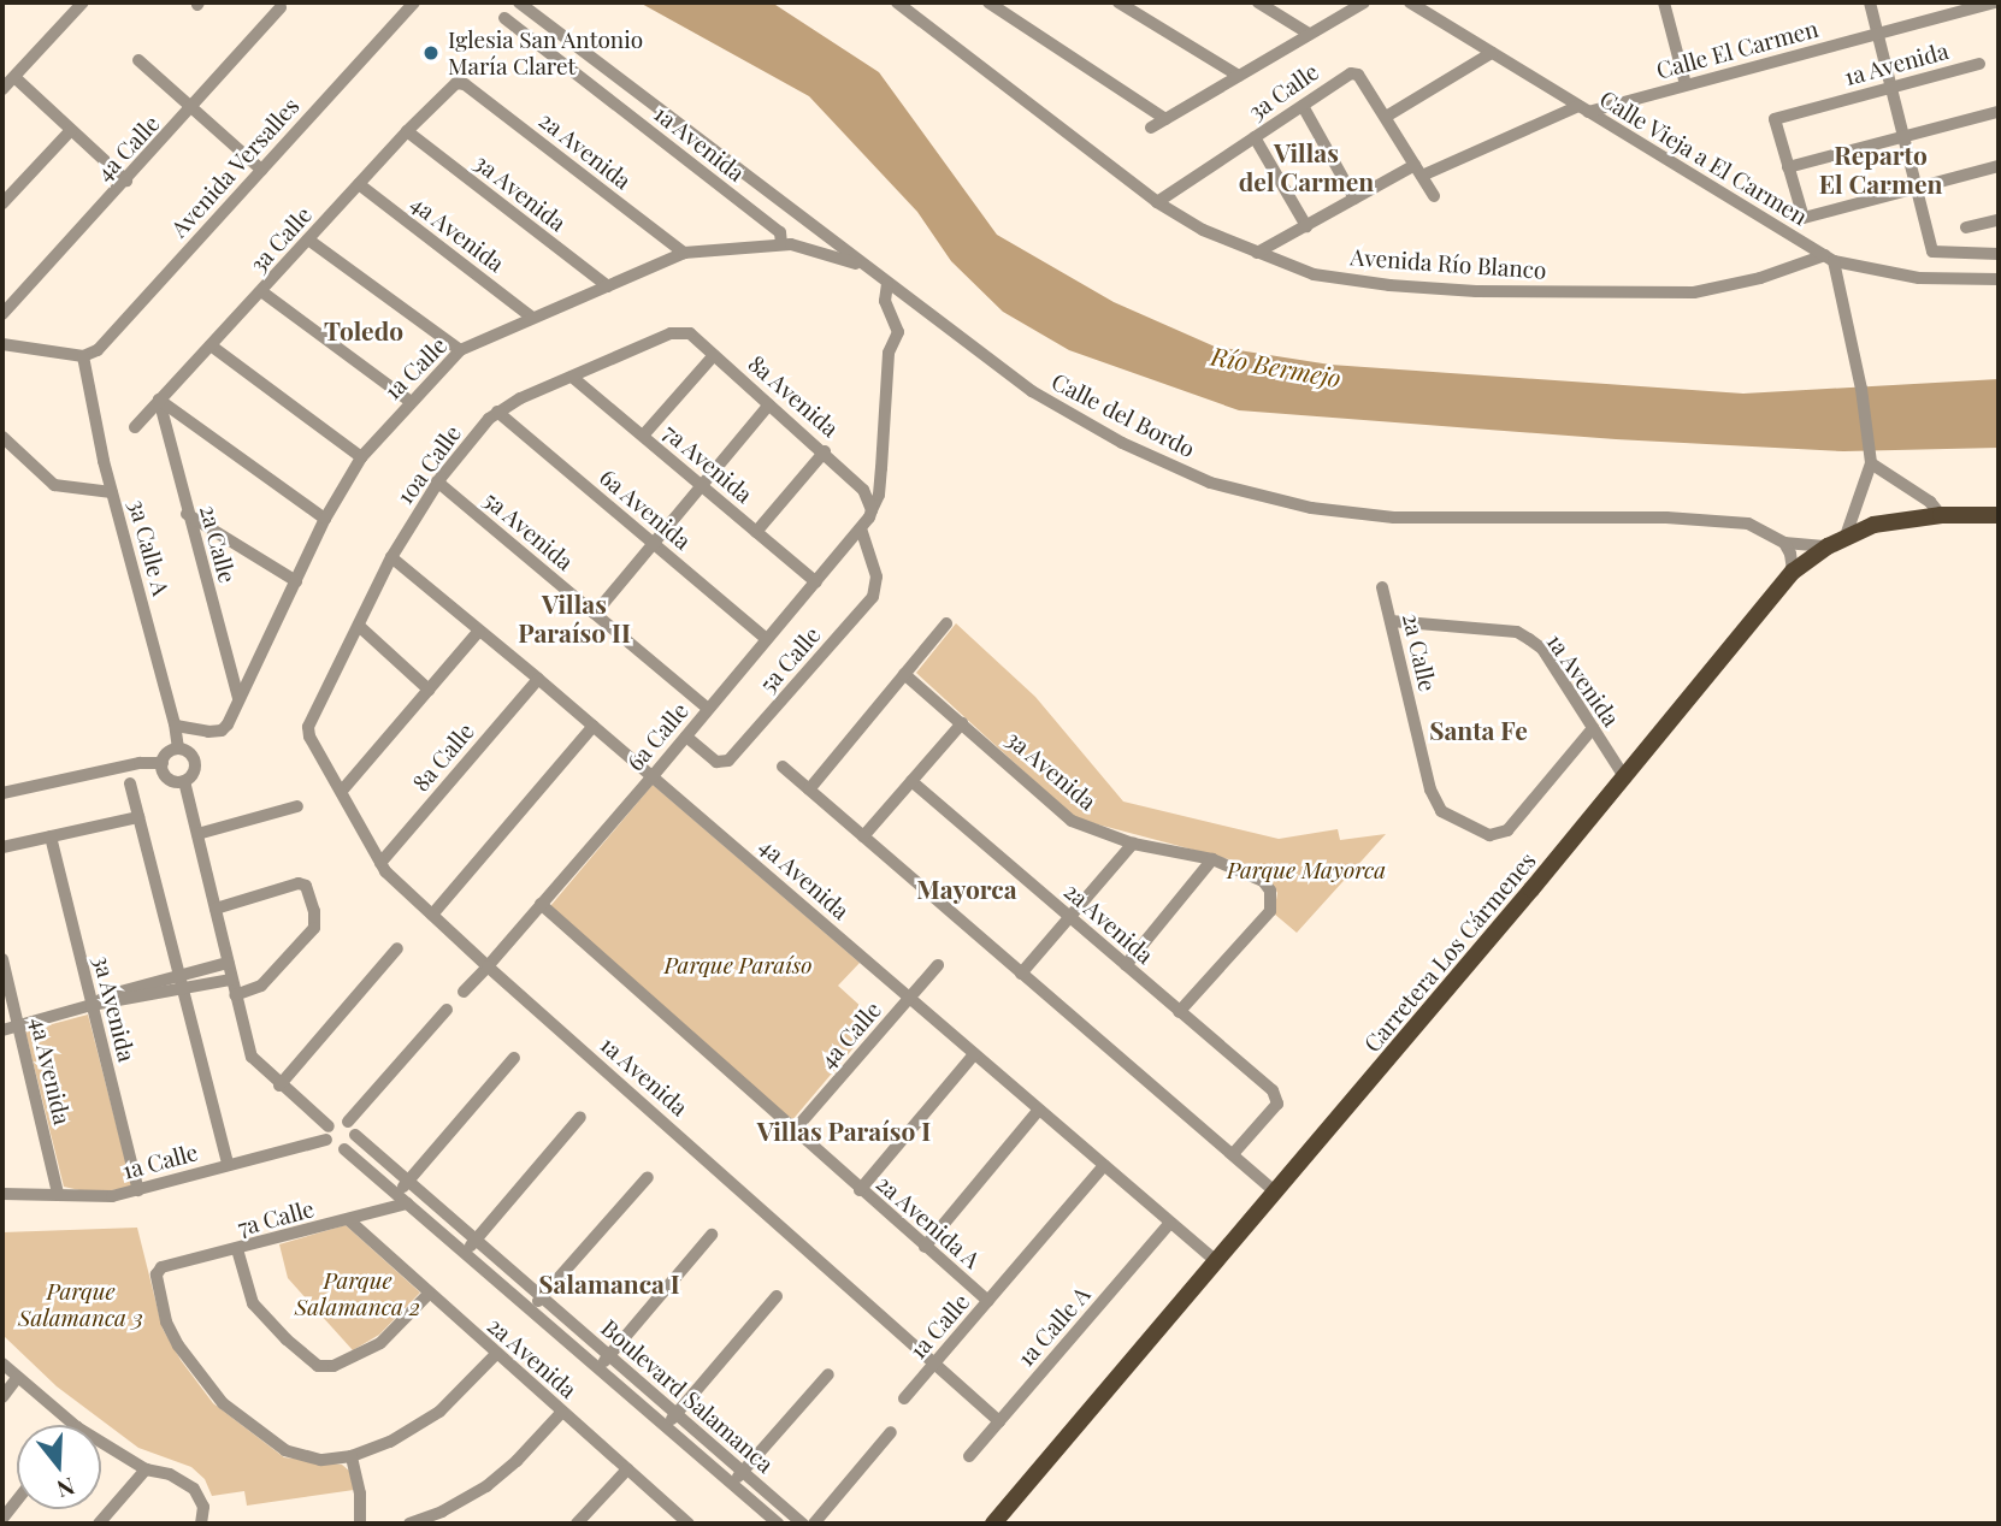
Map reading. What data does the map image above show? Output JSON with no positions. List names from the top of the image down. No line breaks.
{"streets":{"main road":["Carretera Los Cármenes"],"street":["Calle El Carmen","1a Avenida","3a Calle","4a Calle","2a Avenida","Calle Vieja a El Carmen","Avenida Versalles","3a Avenida","4a Avenida","Avenida Río Blanco","1a Calle","8a Avenida","Calle del Bordo","7a Avenida","10a Calle","6a Avenida","5a Avenida","2a Calle","3a Calle A","5a Calle","6a Calle","8a Calle","7a Calle","2a Avenida A","1a Calle A","Boulevard Salamanca"]},"crossings":[["Calle El Carmen","Calle Vieja a El Carmen"],["1a Avenida","1a Calle"],["1a Avenida","10a Calle"],["1a Avenida","2a Calle"],["1a Avenida","6a Calle"],["1a Avenida","8a Calle"],["1a Avenida","Carretera Los Cármenes"],["1a Avenida","1a Calle A"],["3a Calle","2a Avenida"],["3a Calle","3a Avenida"],["3a Calle","4a Avenida"],["3a Calle","Avenida Río Blanco"],["3a Calle","2a Calle"],["4a Calle","4a Avenida"],["4a Calle","2a Avenida A"],["2a Avenida","3a Avenida"],["2a Avenida","1a Calle"],["2a Avenida","7a Calle"],["Calle Vieja a El Carmen","Avenida Río Blanco"],["Avenida Versalles","3a Calle A"],["3a Avenida","1a Calle"],["4a Avenida","1a Calle"],["4a Avenida","10a Calle"],["4a Avenida","6a Calle"],["4a Avenida","8a Calle"],["4a Avenida","Carretera Los Cármenes"],["4a Avenida","1a Calle A"],["1a Calle","Calle del Bordo"],["1a Calle","2a Calle"],["1a Calle","3a Calle A"],["1a Calle","2a Avenida A"],["1a Calle","Boulevard Salamanca"],["8a Avenida","10a Calle"],["8a Avenida","6a Calle"],["Calle del Bordo","6a Calle"],["Calle del Bordo","Carretera Los Cármenes"],["7a Avenida","10a Calle"],["7a Avenida","6a Calle"],["10a Calle","6a Avenida"],["10a Calle","5a Avenida"],["6a Avenida","6a Calle"],["5a Avenida","6a Calle"],["5a Calle","6a Calle"],["6a Calle","2a Avenida A"],["7a Calle","Boulevard Salamanca"]],"districts":["Villas del Carmen","Reparto El Carmen","Toledo","Villas Paraíso II","Santa Fe","Mayorca","Villas Paraíso I","Salamanca I"],"water":["Río Bermejo"],"parks":["Parque Mayorca","Parque Paraíso","Parque Salamanca 2","Parque Salamanca 3"],"places":["Iglesia San Antonio María Claret"],"north":"bottom"}
